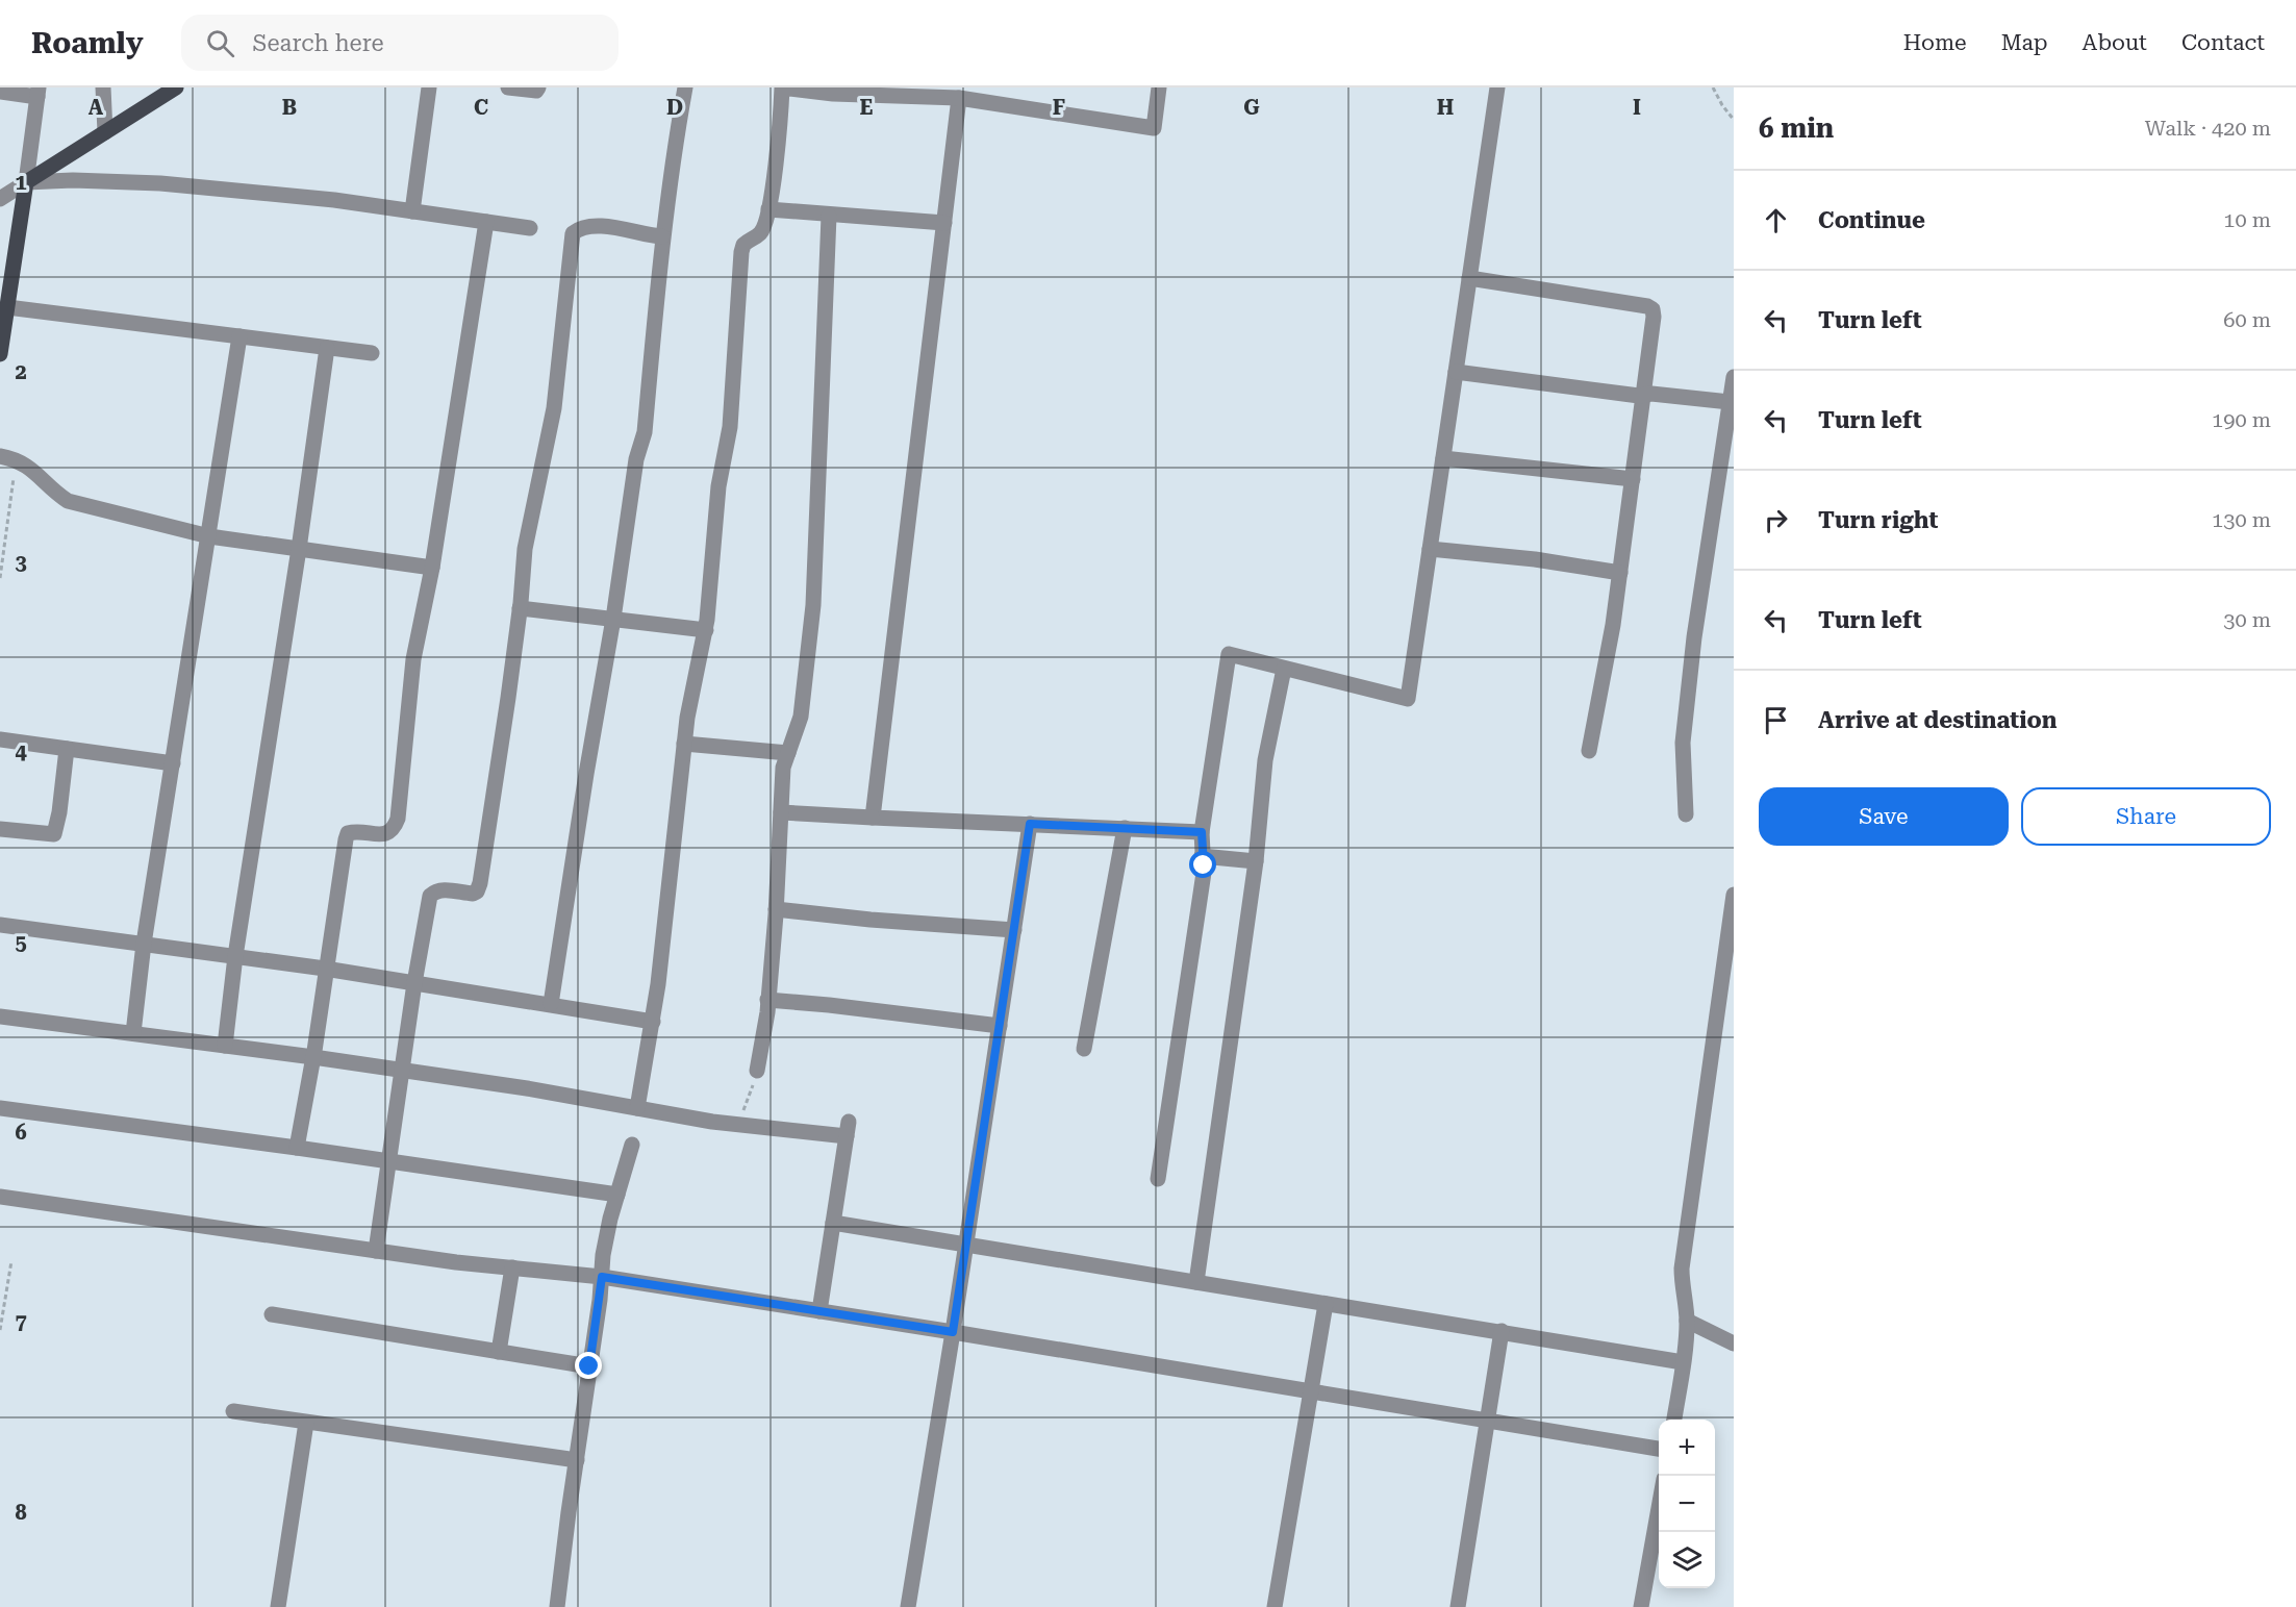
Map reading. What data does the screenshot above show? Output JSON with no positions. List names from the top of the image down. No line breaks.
{"page":{"header":"Roamly","search":"Search here","nav":["Home","Map","About","Contact"],"heading":["6 min","Walk · 420 m"],"list":[["Continue","10 m"],["Turn left","60 m"],["Turn left","190 m"],["Turn right","130 m"],["Turn left","30 m"],"Arrive at destination"],"buttons":["Save","Share"],"map_buttons":["+","−"]},"grid":{"columns":["A","B","C","D","E","F","G","H","I"],"rows":["1","2","3","4","5","6","7","8"]}}
